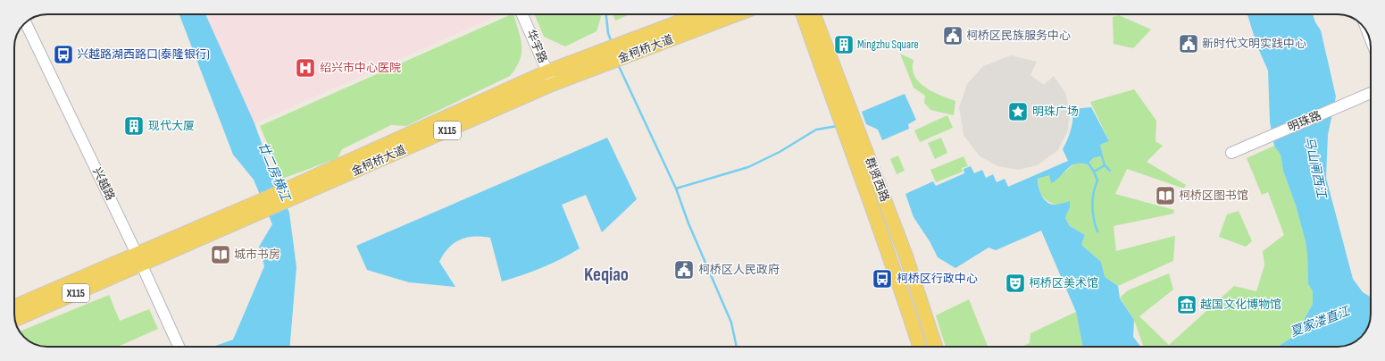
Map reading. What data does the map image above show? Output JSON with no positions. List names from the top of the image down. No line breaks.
{"streets":{"main road":["金柯桥大道","X115","群贤西路"],"street":["华宇路","明珠路","兴越路"]},"crossings":[["华宇路","金柯桥大道"],["金柯桥大道","兴越路"]],"districts":["Keqiao"],"water":["马山闸西江","廿二房横江","夏家溇直江"],"places":{"public building":["柯桥区民族服务中心","新时代文明实践中心","柯桥区人民政府"],"building":["Mingzhu Square","现代大厦"],"bus stop":["兴越路湖西路口(泰隆银行)","柯桥区行政中心"],"hospital":["绍兴市中心医院"],"place":["明珠广场"],"library":["柯桥区图书馆","城市书房"],"theatre":["柯桥区美术馆"],"museum":["越国文化博物馆"]}}
